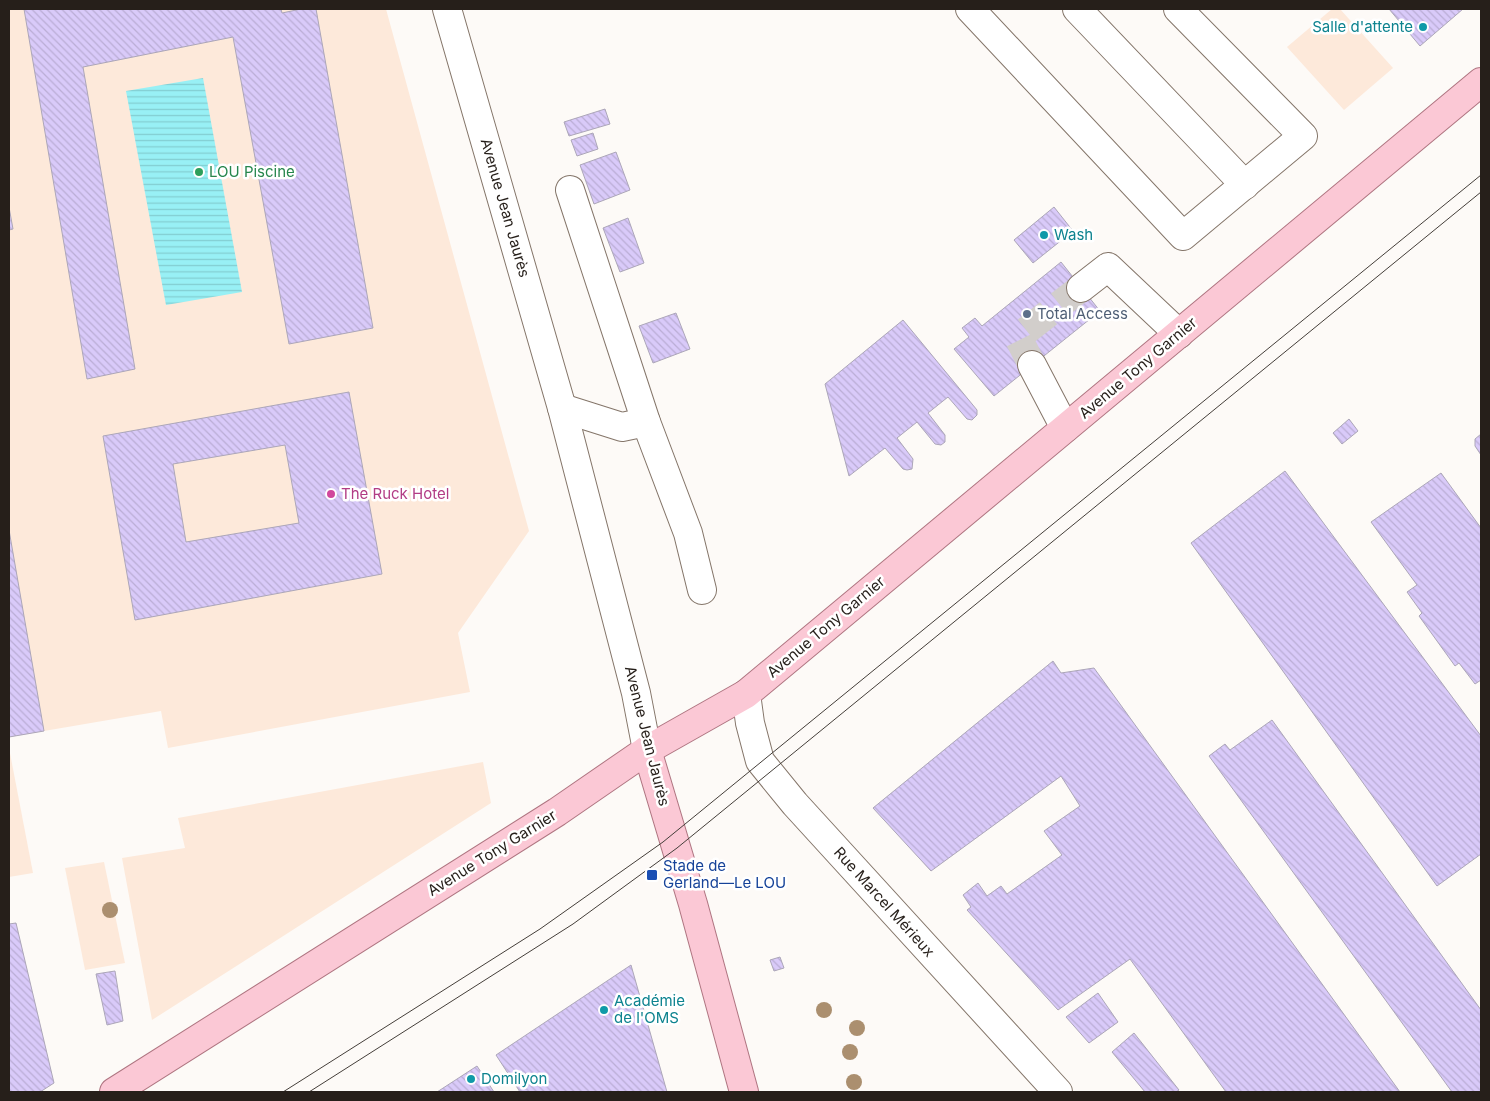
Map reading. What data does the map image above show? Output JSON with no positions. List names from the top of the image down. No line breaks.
{"streets":{"main road":["Avenue Jean Jaurès","Avenue Tony Garnier"],"street":["Rue Marcel Mérieux"]},"crossings":[["Avenue Jean Jaurès","Avenue Tony Garnier"],["Avenue Tony Garnier","Rue Marcel Mérieux"]],"places":{"other":["Salle d'attente","LOU Piscine","Wash","Total Access","The Ruck Hotel","Académie de l'OMS","Domilyon"],"transit":["Stade de Gerland—Le LOU"]}}
